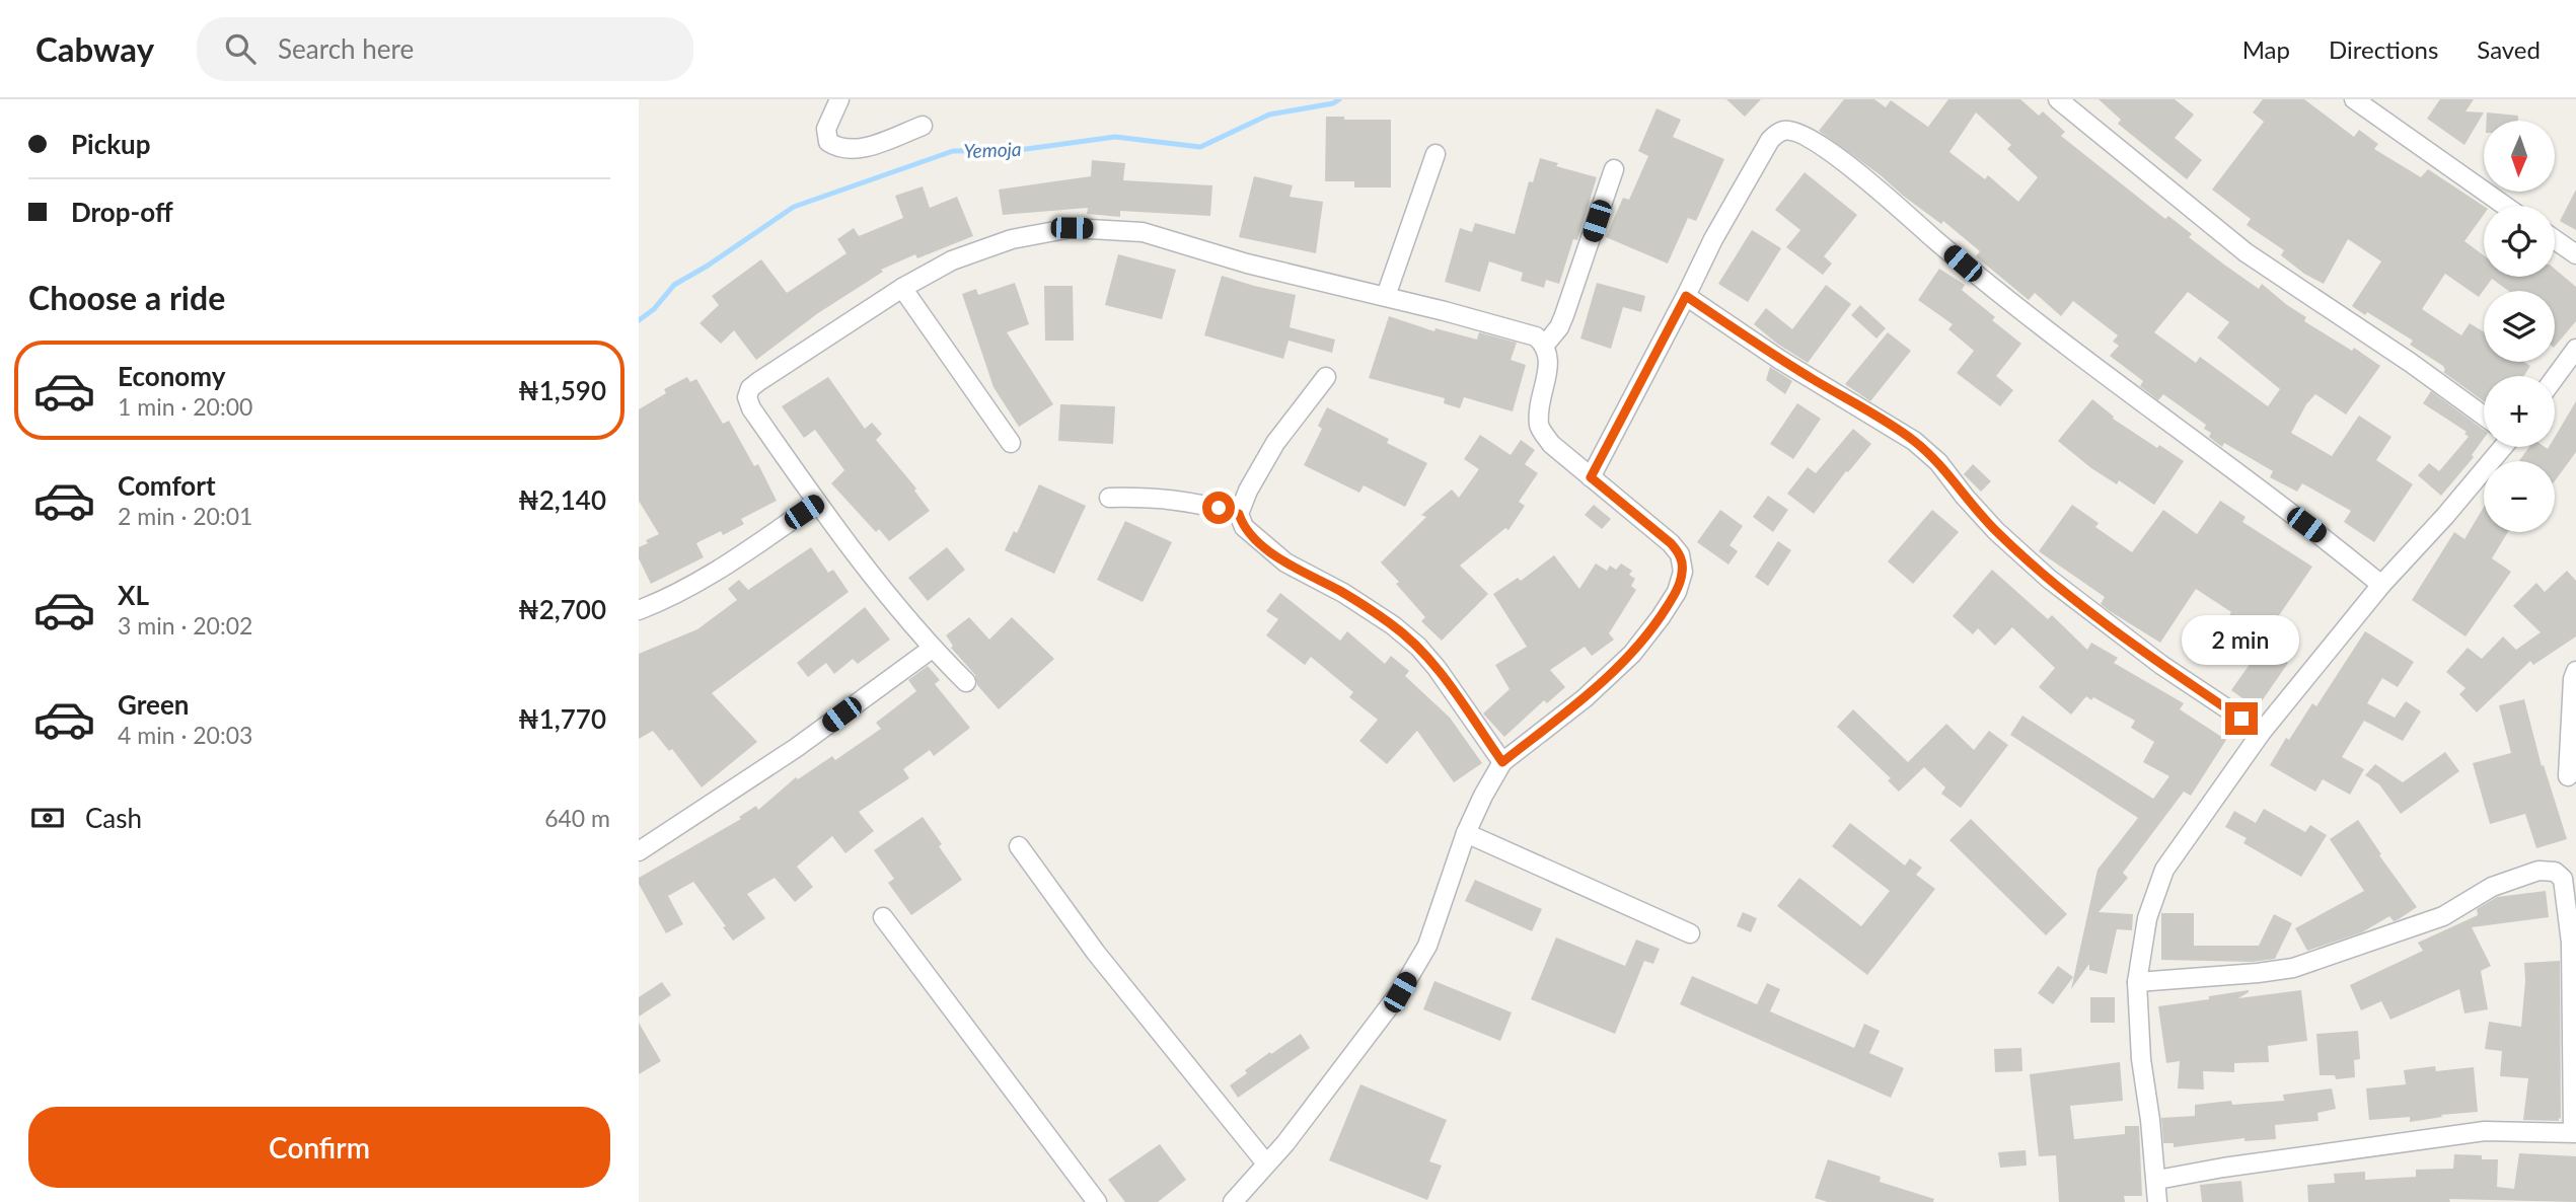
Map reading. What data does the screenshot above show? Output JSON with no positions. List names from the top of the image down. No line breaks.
{"water":["Yemoja"],"north":"bottom","page":{"header":"Cabway","search":"Search here","nav":["Map","Directions","Saved"],"banner":["Pickup","Drop-off"],"map_buttons":["+","−"],"heading":"Choose a ride","list":[{"name":"Economy","note":"1 min · 20:00","value":"₦1,590"},{"name":"Comfort","note":"2 min · 20:01","value":"₦2,140"},{"name":"XL","note":"3 min · 20:02","value":"₦2,700"},{"name":"Green","note":"4 min · 20:03","value":"₦1,770"}],"bubble":"2 min","pay":["Cash","640 m"],"buttons":"Confirm"}}
